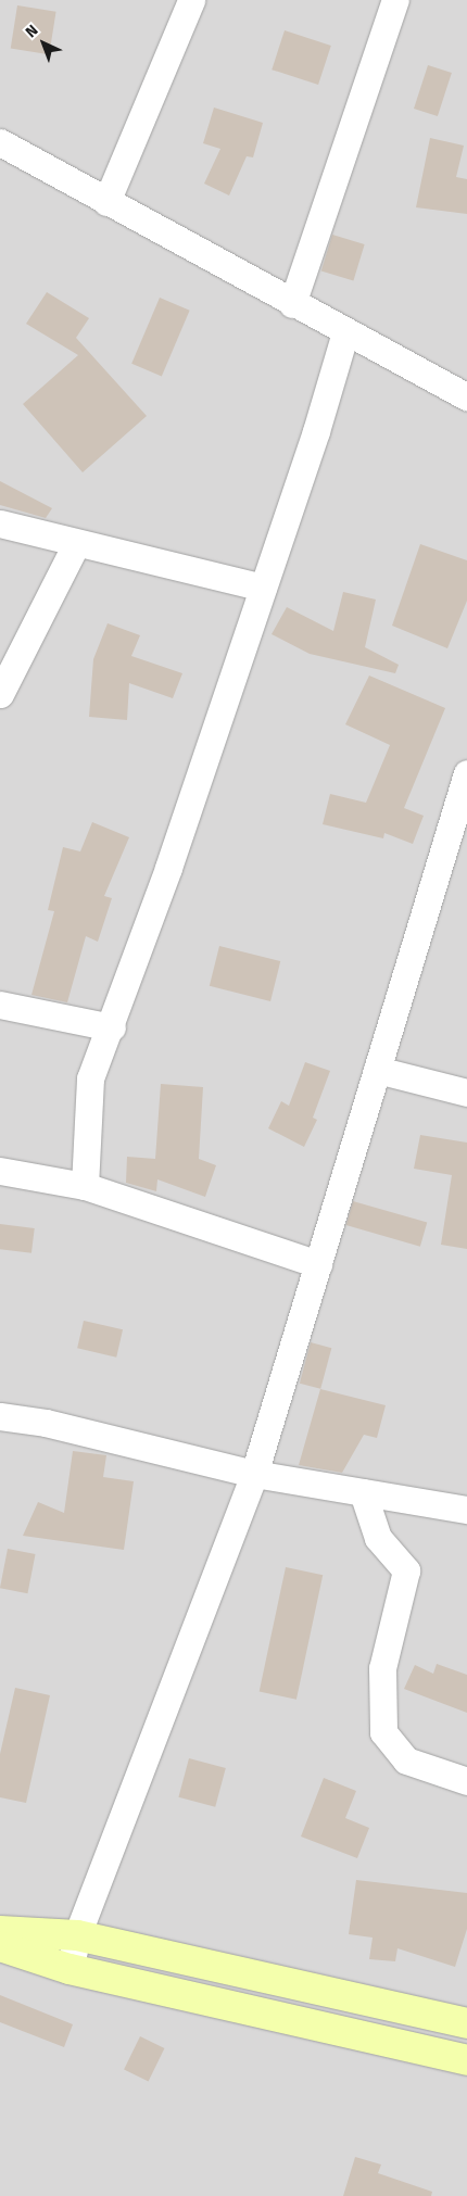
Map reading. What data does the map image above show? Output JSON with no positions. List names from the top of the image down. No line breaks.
{"north":"top left"}
